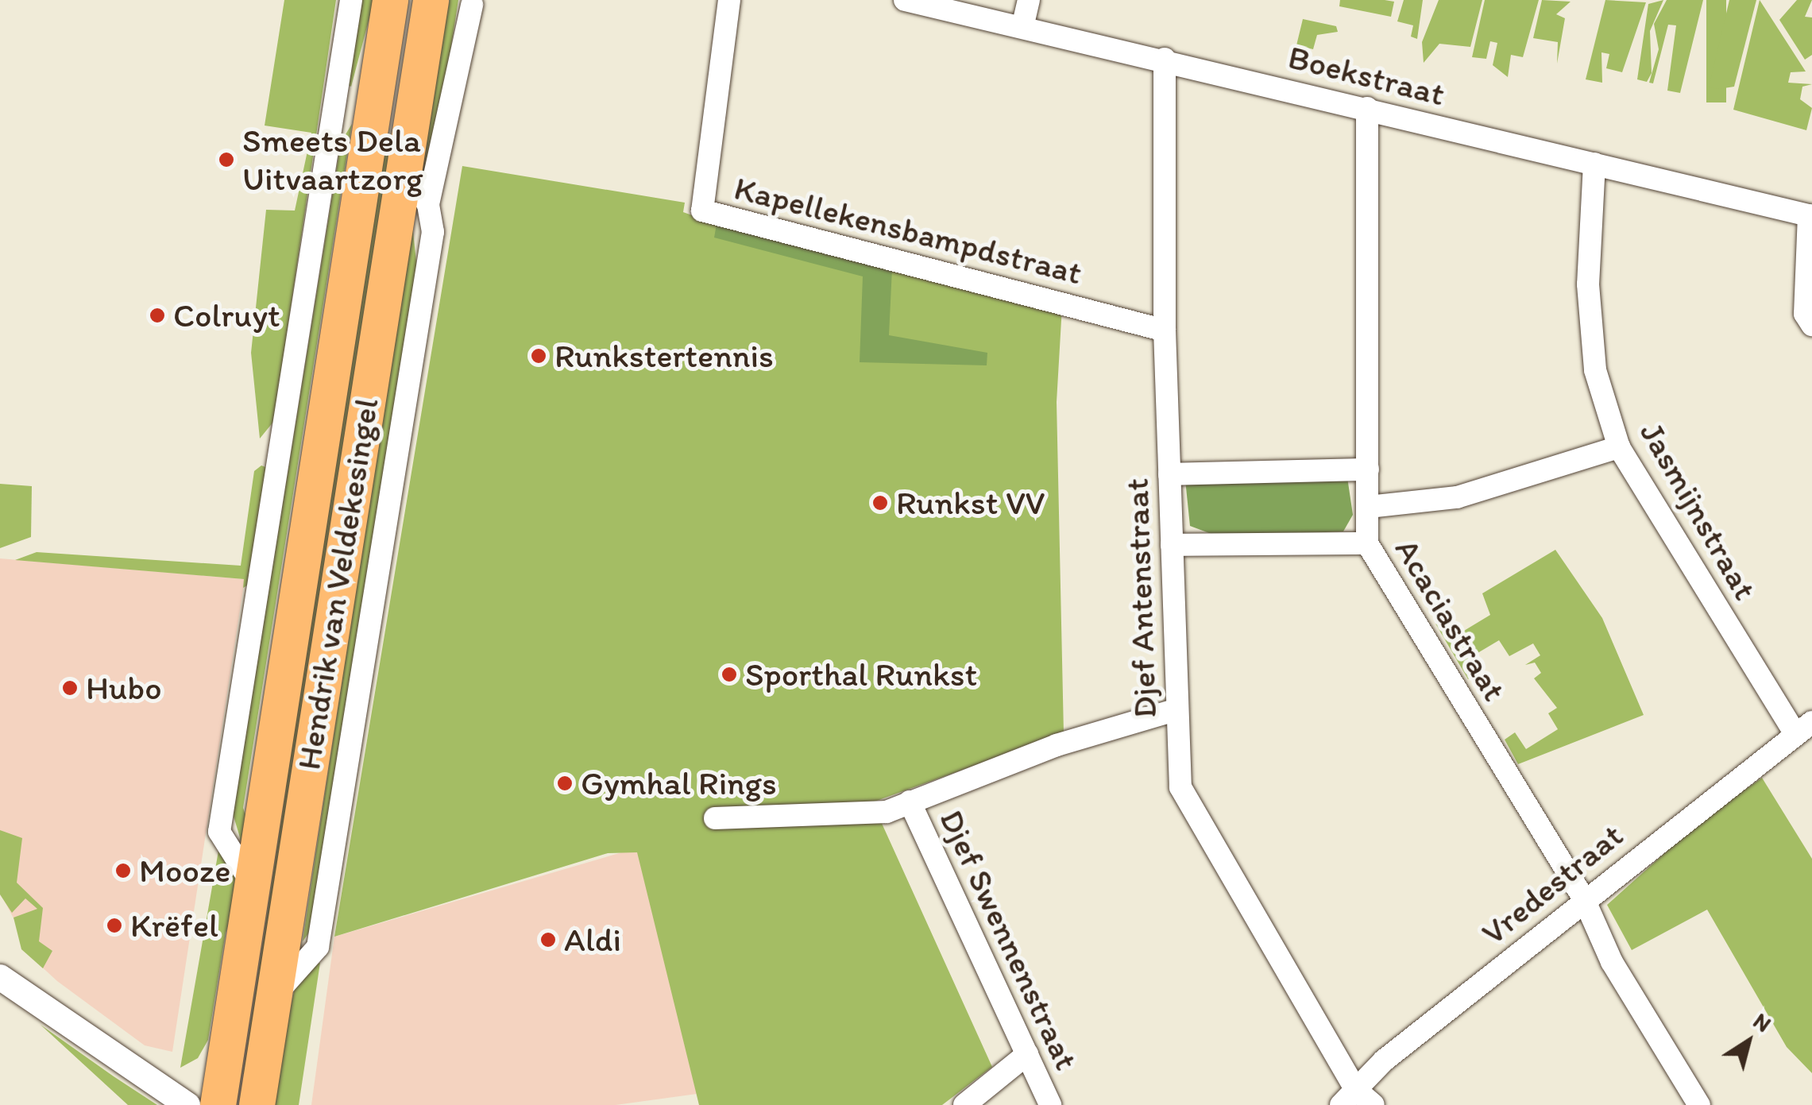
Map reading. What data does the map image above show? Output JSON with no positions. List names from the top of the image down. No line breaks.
{"streets":{"highway":["Hendrik van Veldekesingel"],"street":["Boekstraat","Kapellekensbampdstraat","Jasmijnstraat","Djef Antenstraat","Acaciastraat","Vredestraat","Djef Swennenstraat"]},"crossings":[["Boekstraat","Jasmijnstraat"],["Boekstraat","Djef Antenstraat"],["Boekstraat","Acaciastraat"],["Kapellekensbampdstraat","Djef Antenstraat"],["Jasmijnstraat","Vredestraat"],["Djef Antenstraat","Vredestraat"],["Djef Antenstraat","Djef Swennenstraat"],["Acaciastraat","Vredestraat"]],"places":["Smeets Dela Uitvaartzorg","Colruyt","Runkstertennis","Runkst VV","Sporthal Runkst","Hubo","Gymhal Rings","Mooze","Krëfel","Aldi"],"north":"top right"}
